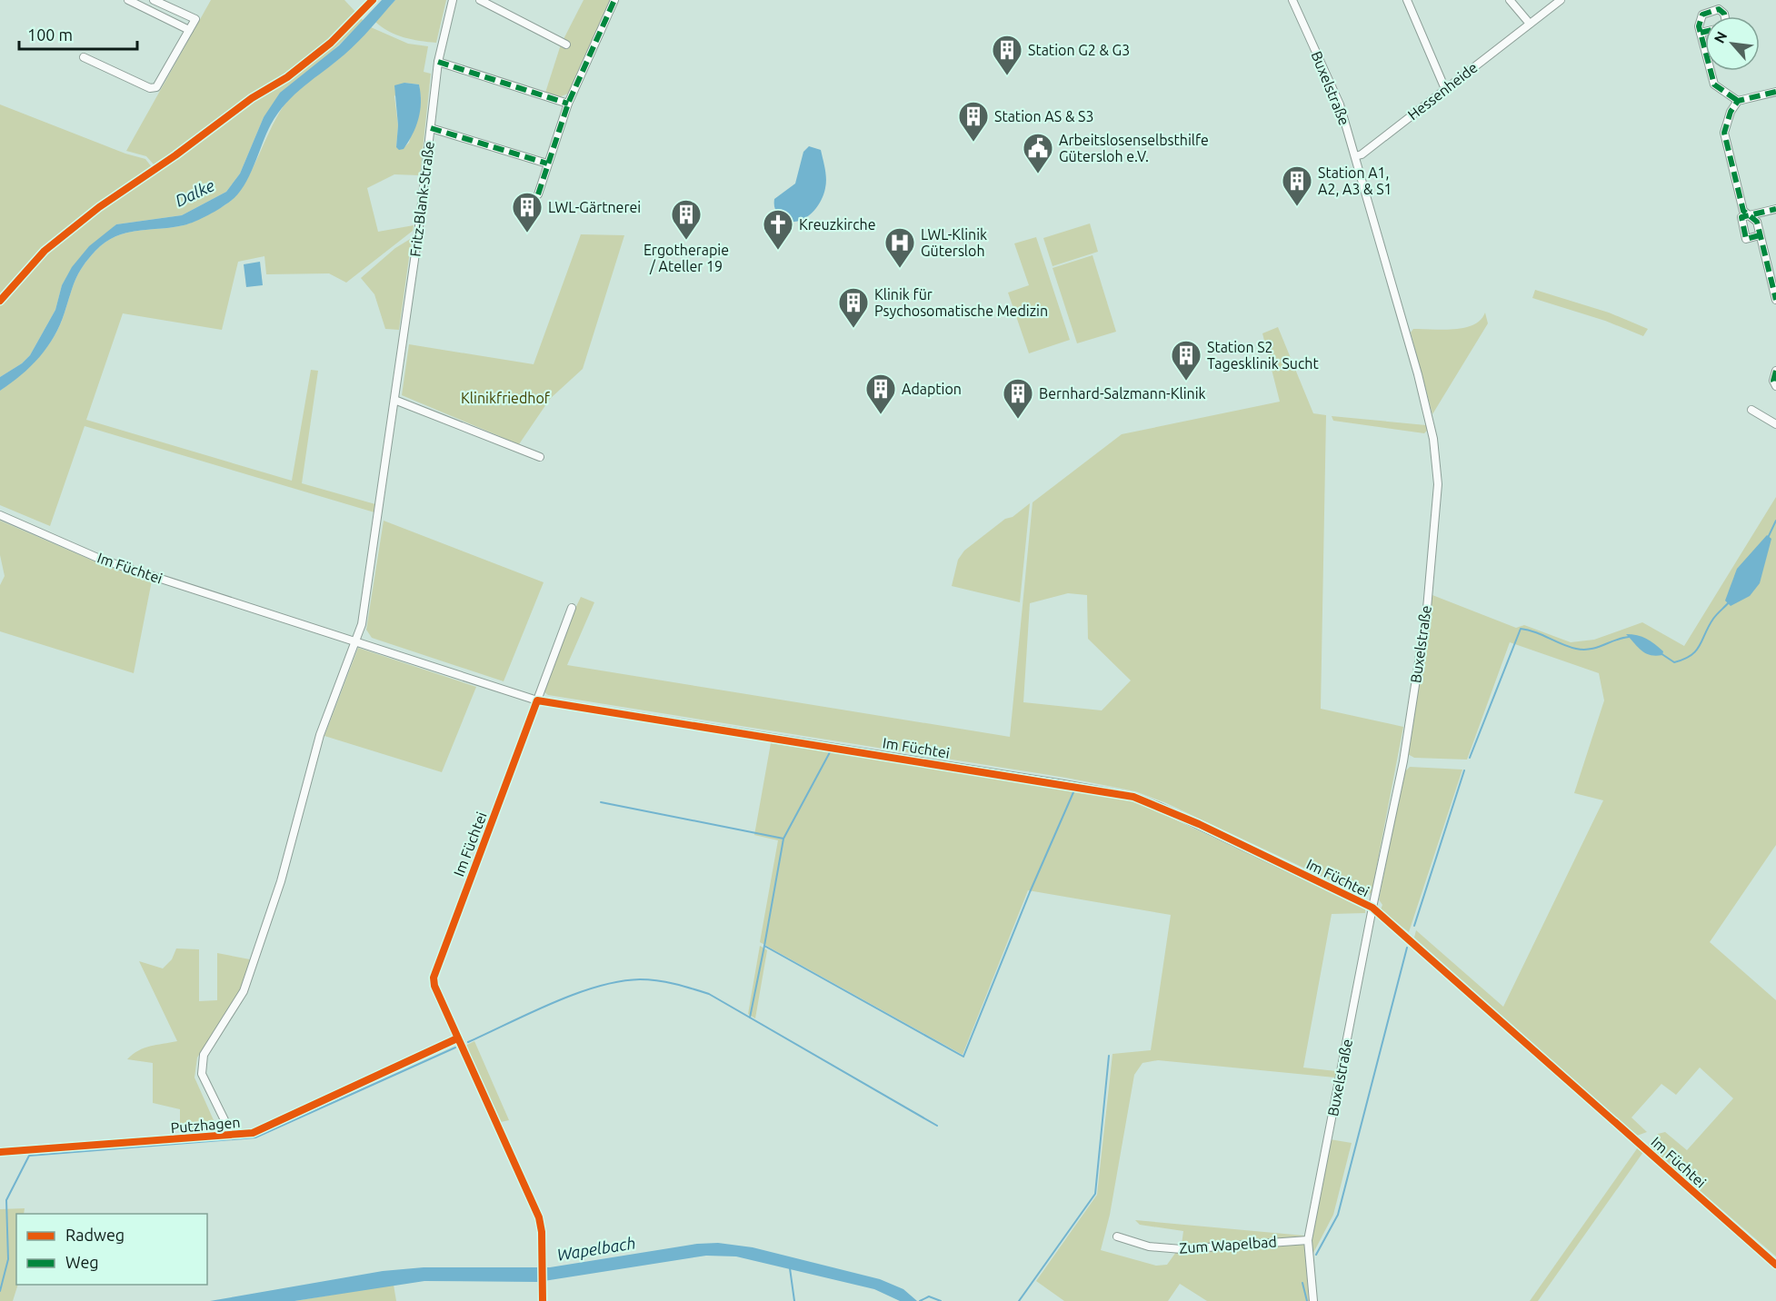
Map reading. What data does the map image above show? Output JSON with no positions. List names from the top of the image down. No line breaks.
{"streets":{"street":["Buxelstraße","Hessenheide","Fritz-Blank-Straße","Im Füchtei","Putzhagen","Zum Wapelbad"]},"crossings":[["Buxelstraße","Hessenheide"],["Buxelstraße","Im Füchtei"],["Buxelstraße","Zum Wapelbad"],["Fritz-Blank-Straße","Im Füchtei"],["Im Füchtei","Putzhagen"]],"water":["Dalke","Wapelbach"],"parks":["Klinikfriedhof"],"places":{"building":["Station G2 & G3","Station AS & S3","Station A1, A2, A3 & S1","LWL-Gärtnerei","Ergotherapie / Ateller 19","Klinik für Psychosomatische Medizin","Station S2 Tagesklinik Sucht","Adaption","Bernhard-Salzmann-Klinik"],"public building":["Arbeitslosenselbsthilfe Gütersloh e.V."],"church":["Kreuzkirche"],"hospital":["LWL-Klinik Gütersloh"]},"legend":["Radweg","Weg"],"scale_bar":"100 m","north":"top left"}
